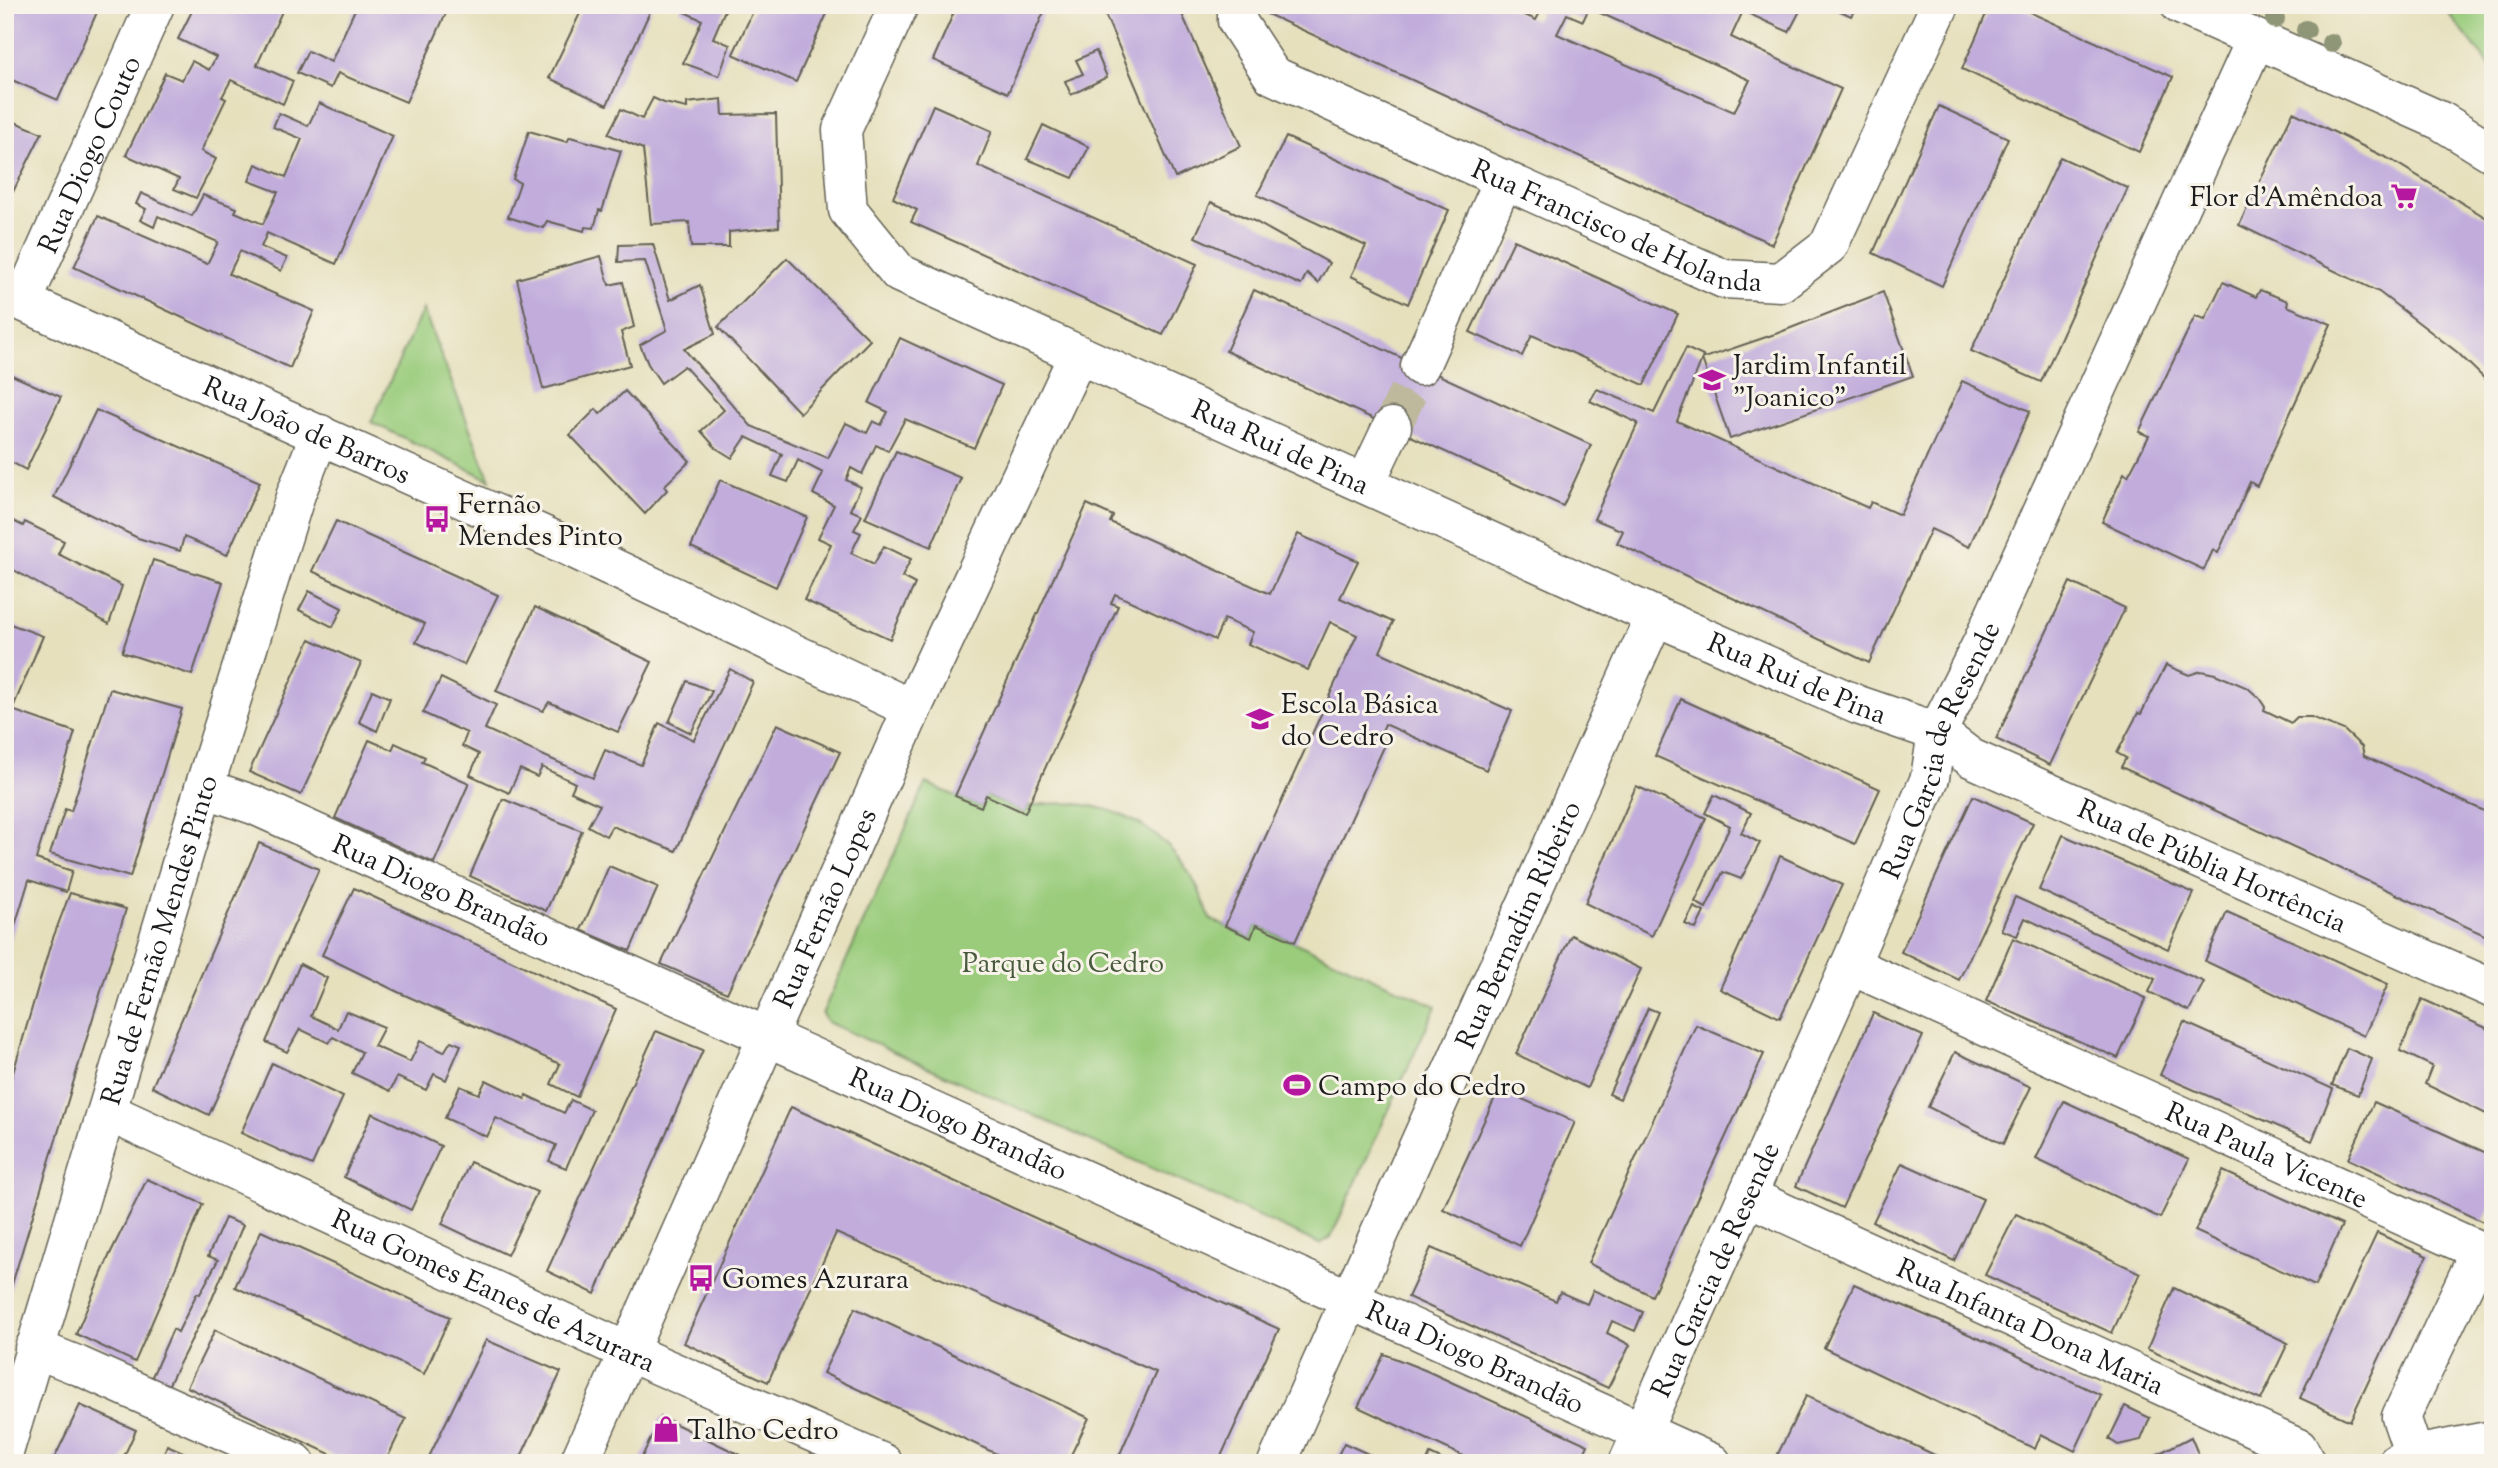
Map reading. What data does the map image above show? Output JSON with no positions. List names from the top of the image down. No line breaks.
{"streets":{"street":["Rua Diogo Couto","Rua Francisco de Holanda","Rua João de Barros","Rua Rui de Pina","Rua Garcia de Resende","Rua de Públia Hortência","Rua Diogo Brandão","Rua Fernão Lopes","Rua Bernadim Ribeiro","Rua de Fernão Mendes Pinto","Rua Paula Vicente","Rua Gomes Eanes de Azurara","Rua Infanta Dona Maria"]},"crossings":[["Rua Diogo Couto","Rua João de Barros"],["Rua João de Barros","Rua Fernão Lopes"],["Rua João de Barros","Rua de Fernão Mendes Pinto"],["Rua Rui de Pina","Rua Garcia de Resende"],["Rua Rui de Pina","Rua de Públia Hortência"],["Rua Rui de Pina","Rua Fernão Lopes"],["Rua Rui de Pina","Rua Bernadim Ribeiro"],["Rua Garcia de Resende","Rua de Públia Hortência"],["Rua Garcia de Resende","Rua Diogo Brandão"],["Rua Garcia de Resende","Rua Paula Vicente"],["Rua Garcia de Resende","Rua Infanta Dona Maria"],["Rua Diogo Brandão","Rua Fernão Lopes"],["Rua Diogo Brandão","Rua Bernadim Ribeiro"],["Rua Diogo Brandão","Rua de Fernão Mendes Pinto"],["Rua Fernão Lopes","Rua Gomes Eanes de Azurara"],["Rua de Fernão Mendes Pinto","Rua Gomes Eanes de Azurara"]],"parks":["Parque do Cedro"],"places":{"supermarket":["Flor d'Amêndoa"],"school or university":["Jardim Infantil \"Joanico\"","Escola Básica do Cedro"],"bus stop":["Fernão Mendes Pinto","Gomes Azurara"],"sports":["Campo do Cedro"],"shop":["Talho Cedro"]}}
